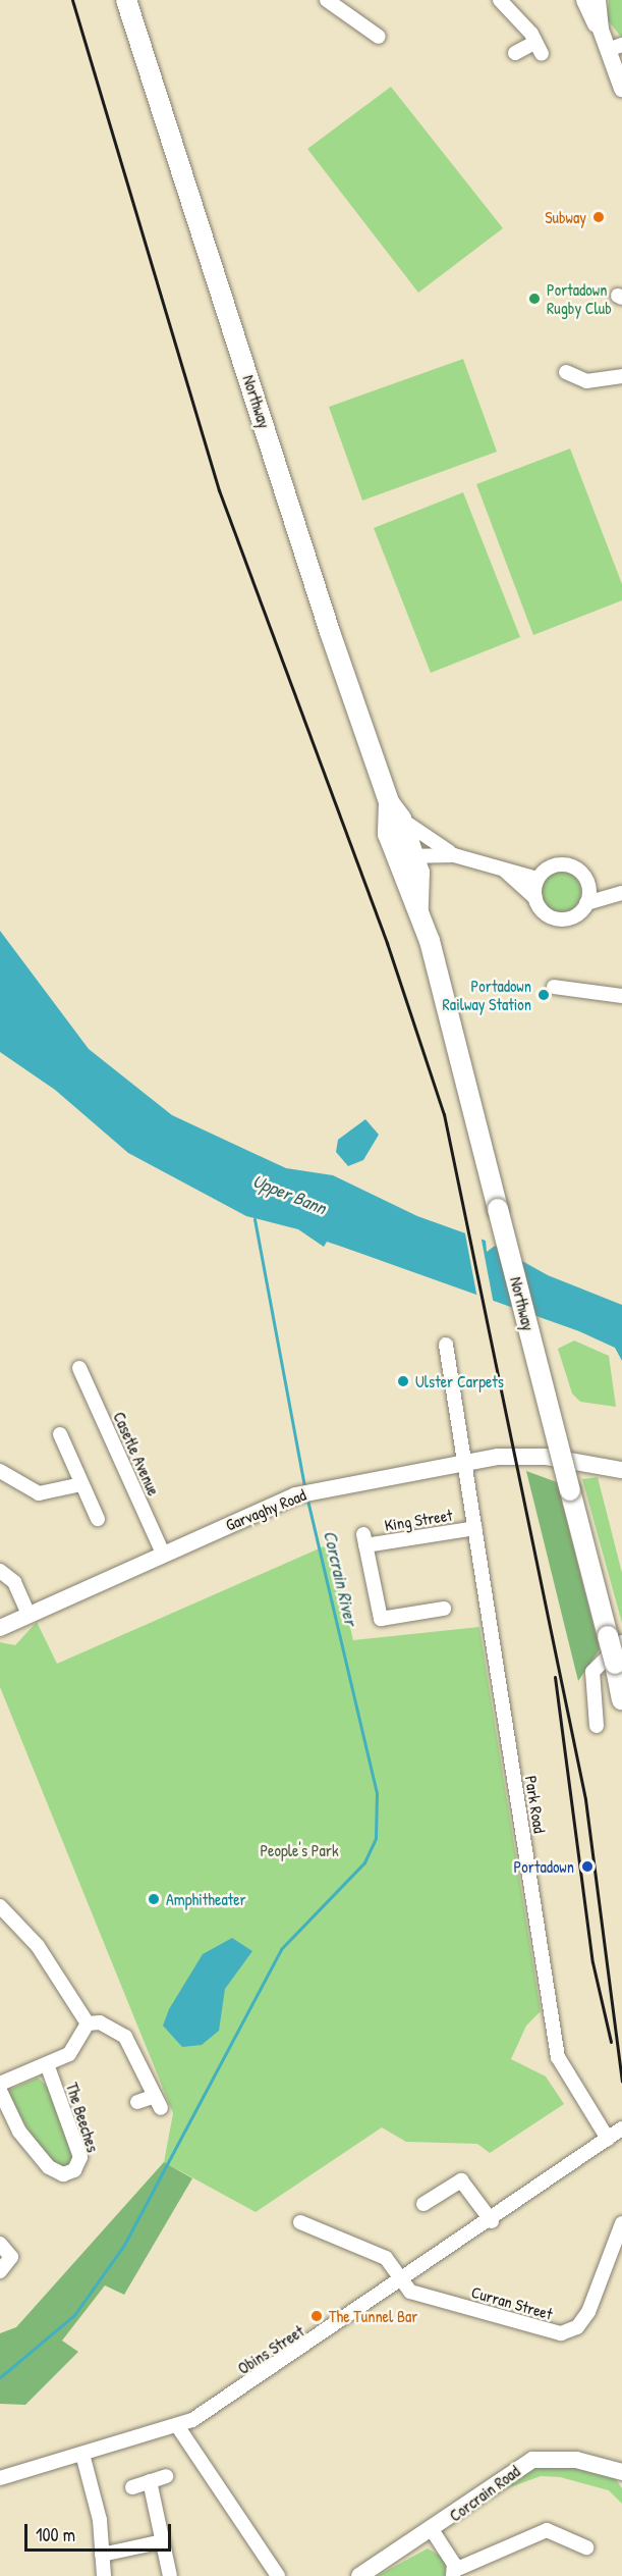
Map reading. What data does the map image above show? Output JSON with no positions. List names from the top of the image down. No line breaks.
{"streets":{"highway":["Northway"],"main road":["Garvaghy Road","Corcrain Road"],"street":["Casetle Avenue","King Street","Park Road","The Beeches","Curran Street","Obins Street"]},"crossings":[["Casetle Avenue","Garvaghy Road"],["Garvaghy Road","Park Road"],["King Street","Park Road"],["Park Road","Obins Street"],["Curran Street","Obins Street"]],"water":["Upper Bann","Corcrain River"],"parks":["People's Park"],"places":["Subway","Portadown Rugby Club","Portadown Railway Station","Ulster Carpets","Portadown","Amphitheater","The Tunnel Bar"],"scale_bar":"100 m"}
